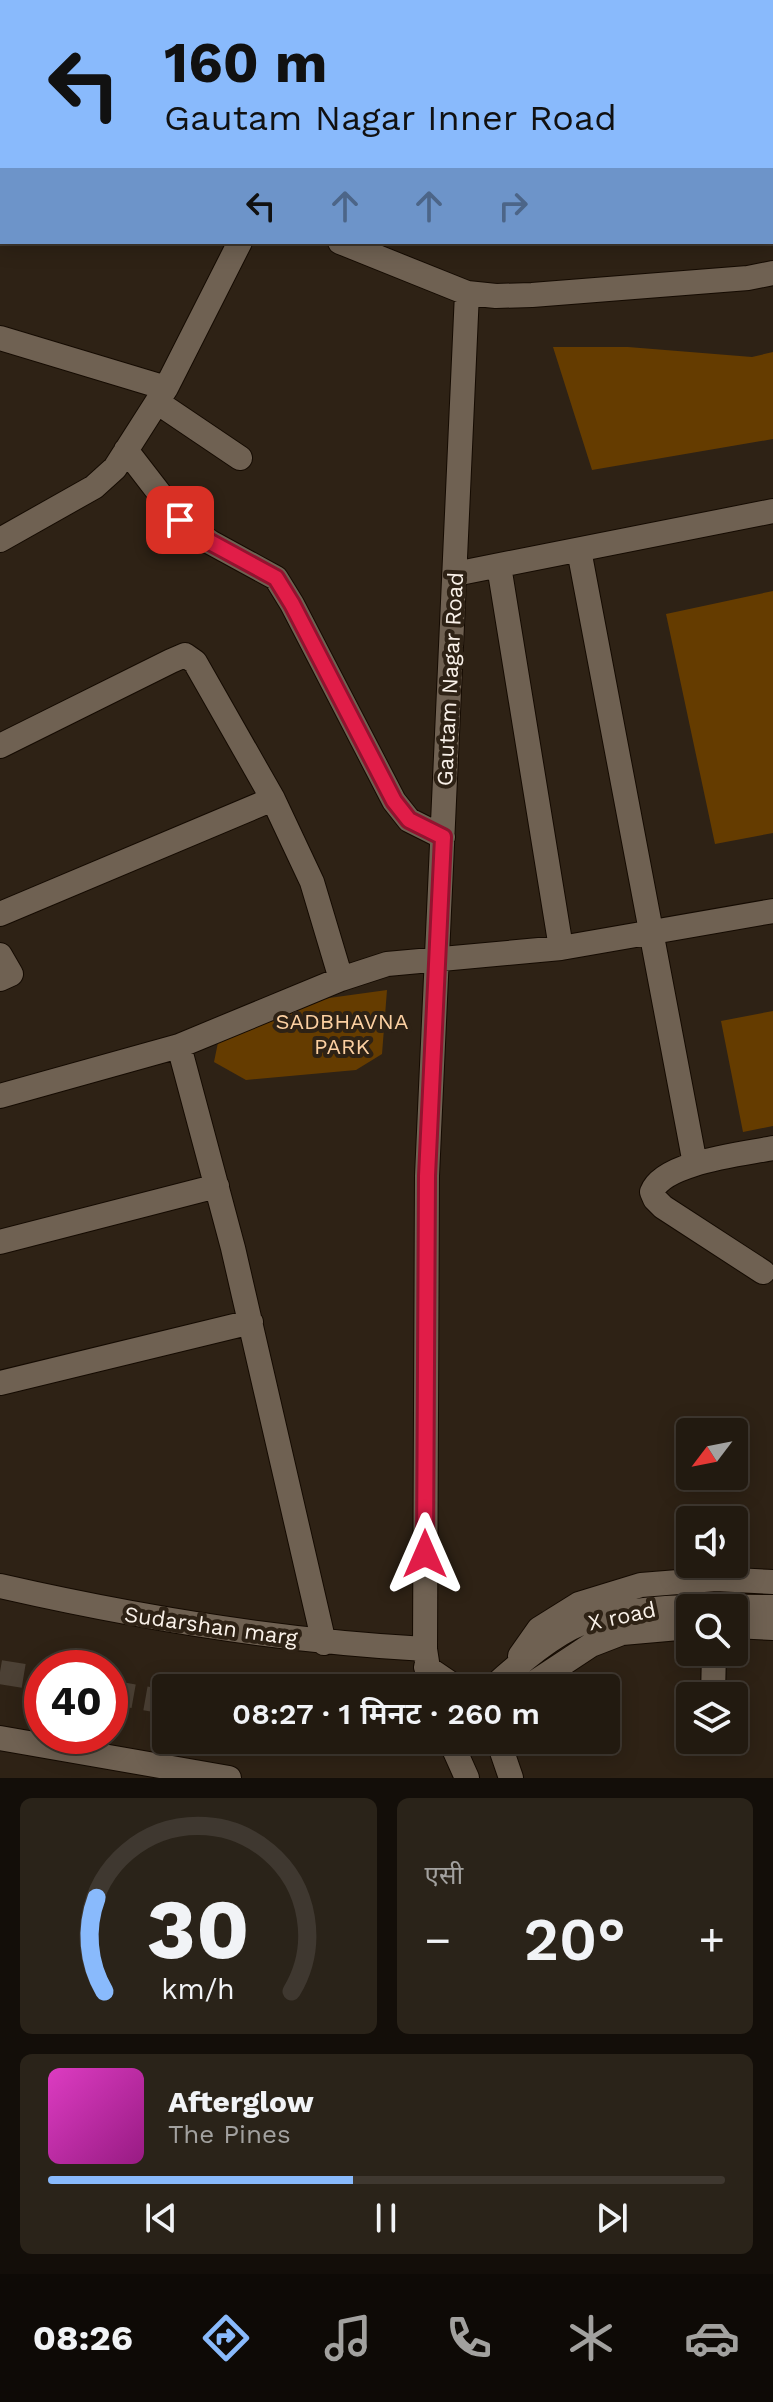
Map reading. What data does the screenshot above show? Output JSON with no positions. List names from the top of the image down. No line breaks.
{"streets":{"street":["Gautam Nagar Road","X road","Sudarshan marg"]},"crossings":[["Gautam Nagar Road","Sudarshan marg"]],"parks":["SADBHAVNA PARK"],"north":"bottom left","page":{"turn":["160 m","Gautam Nagar Inner Road"],"limit":"40","trip":"08:27 · 1 मिनट · 260 m","tile":"एसी","heat":["−","20°","+"],"song":["Afterglow","The Pines"],"tabs":"08:26","gauge":["30","km/h"]}}
